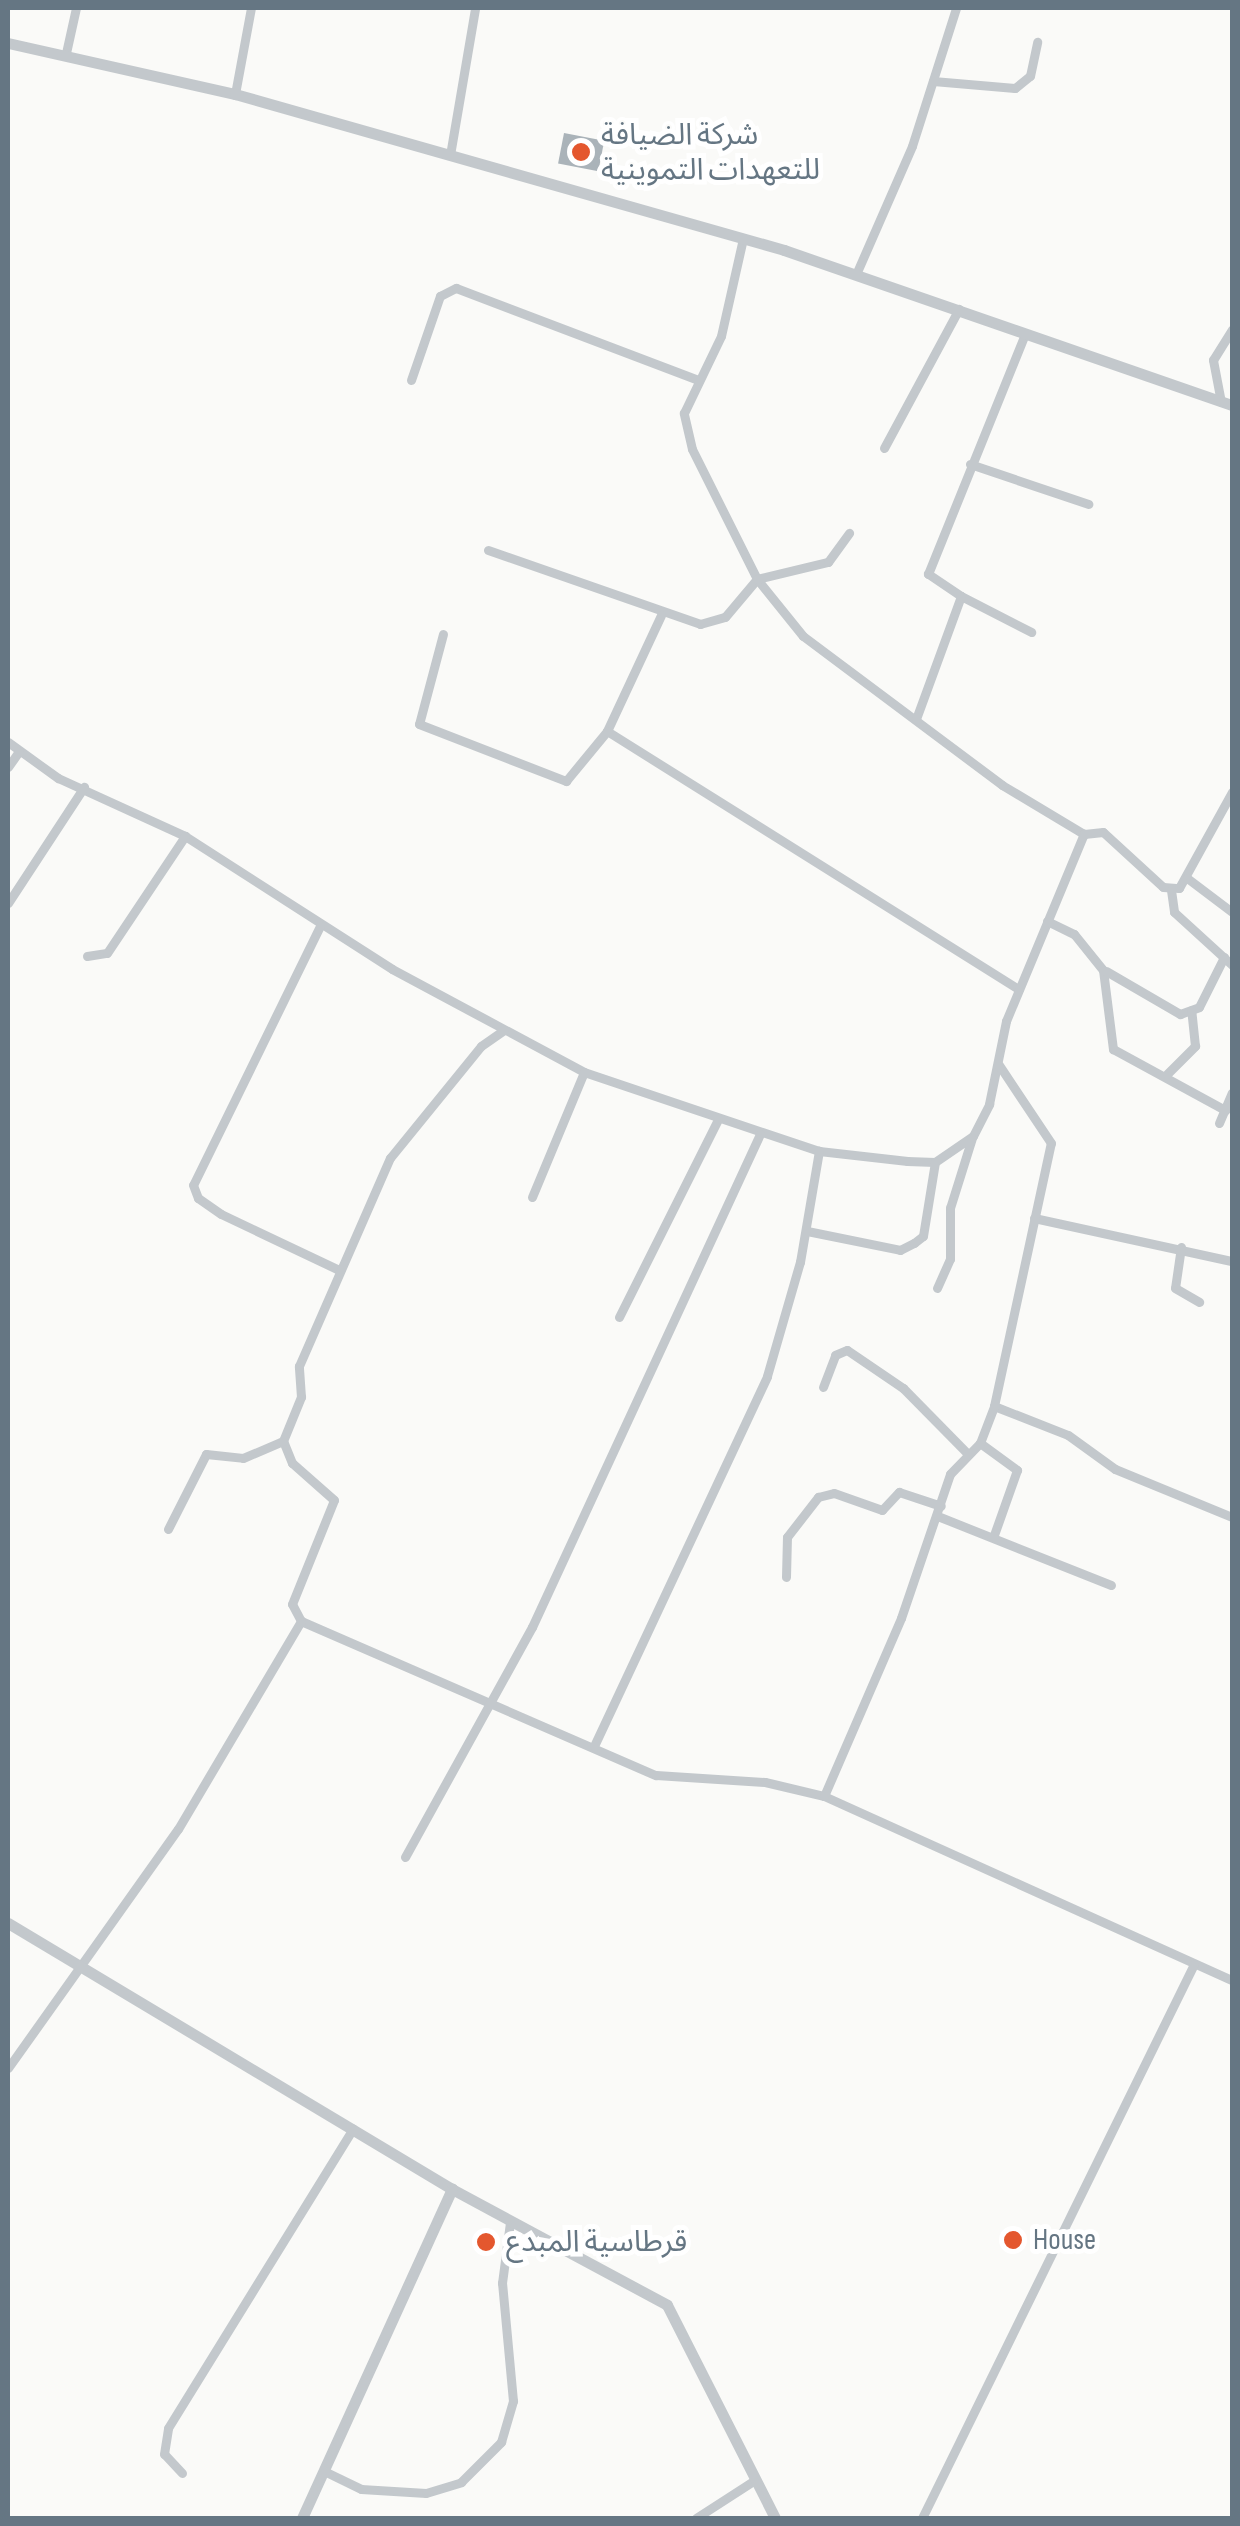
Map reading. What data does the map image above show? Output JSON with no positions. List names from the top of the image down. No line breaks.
{"places":["شركة الضيافة للتعهدات التموينية","House","قرطاسية المبدع"]}
